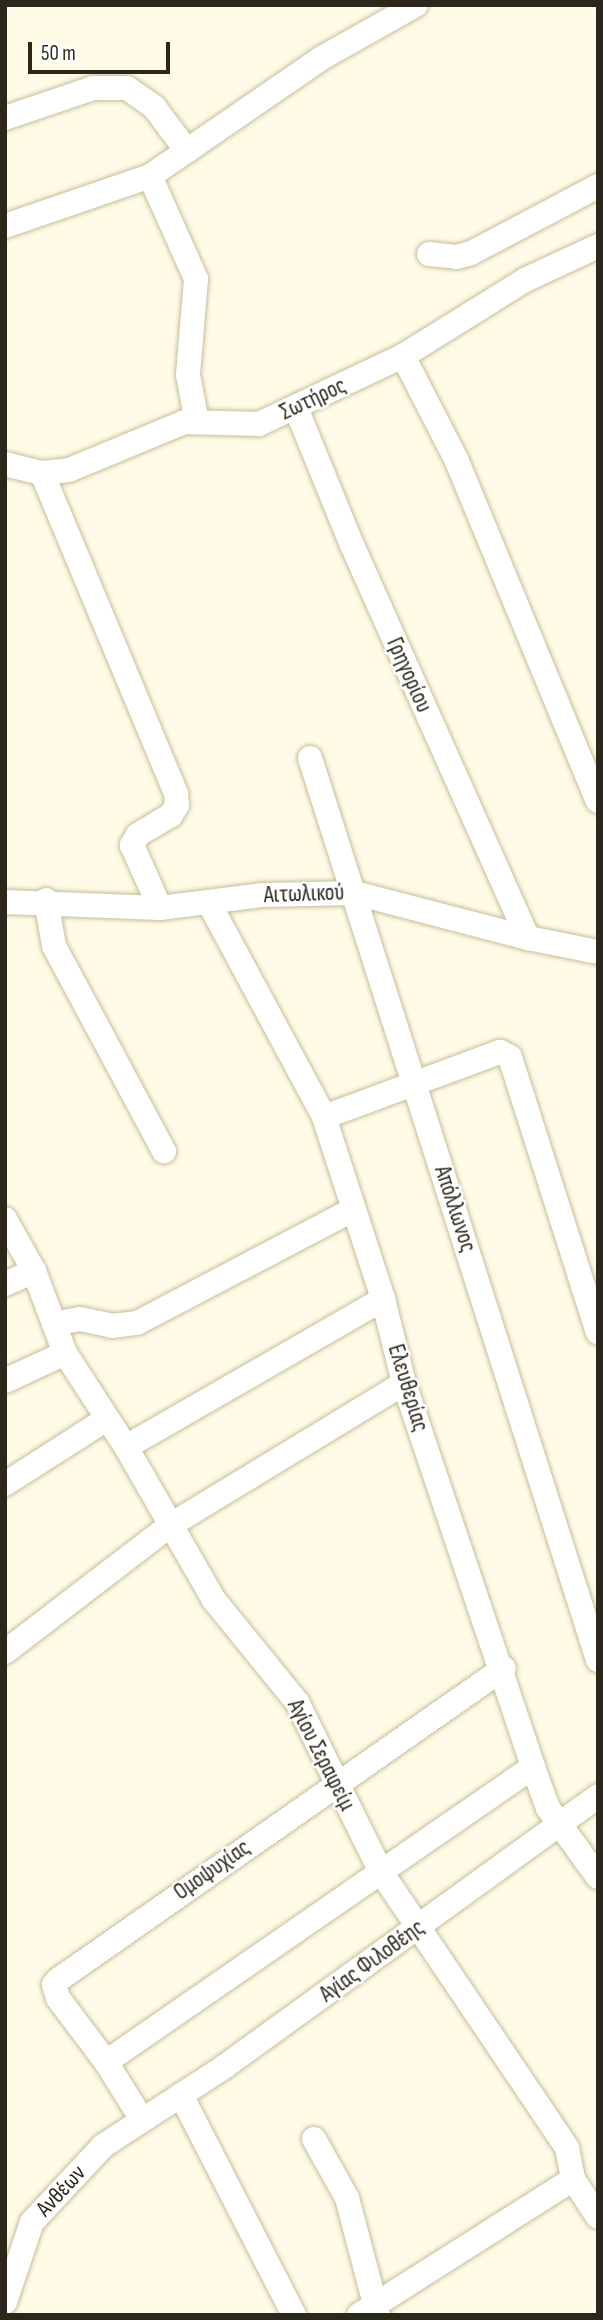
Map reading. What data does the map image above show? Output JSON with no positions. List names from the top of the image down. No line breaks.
{"streets":{"street":["Σωτήρος","Γρηγορίου","Αιτωλικού","Απόλλωνος","Ελευθερίας","Αγίου Σεραφείμ","Ομοψυχίας","Αγίας Φιλοθέης","Ανθέων"]},"crossings":[["Σωτήρος","Γρηγορίου"],["Γρηγορίου","Αιτωλικού"],["Αιτωλικού","Απόλλωνος"],["Αιτωλικού","Ελευθερίας"],["Ελευθερίας","Ομοψυχίας"],["Ελευθερίας","Αγίας Φιλοθέης"],["Αγίου Σεραφείμ","Ομοψυχίας"],["Αγίου Σεραφείμ","Αγίας Φιλοθέης"],["Ομοψυχίας","Αγίας Φιλοθέης"],["Ομοψυχίας","Ανθέων"],["Αγίας Φιλοθέης","Ανθέων"]],"scale_bar":"50 m"}
